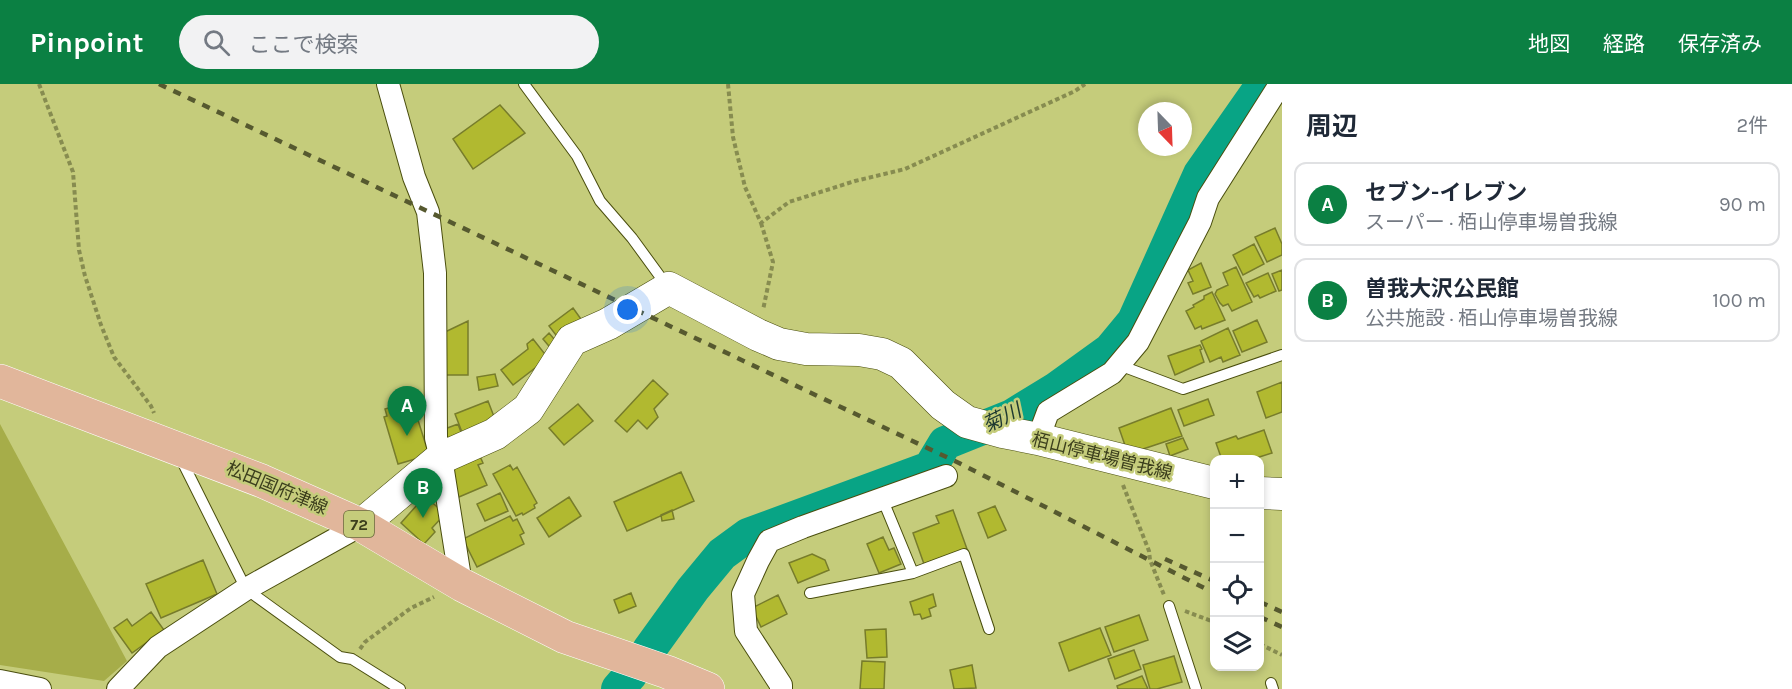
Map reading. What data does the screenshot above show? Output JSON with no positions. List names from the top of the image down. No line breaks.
{"streets":{"main road":["栢山停車場曽我線","松田国府津線","72"]},"water":["菊川"],"north":"bottom right","page":{"header":"Pinpoint","search":"ここで検索","nav":["地図","経路","保存済み"],"heading":["周辺","2件"],"list":[{"mark":"A","name":"セブン-イレブン","note":"スーパー · 栢山停車場曽我線","value":"90 m"},{"mark":"B","name":"曽我大沢公民館","note":"公共施設 · 栢山停車場曽我線","value":"100 m"}],"pins":["A","B"],"map_buttons":["+","−"]}}
